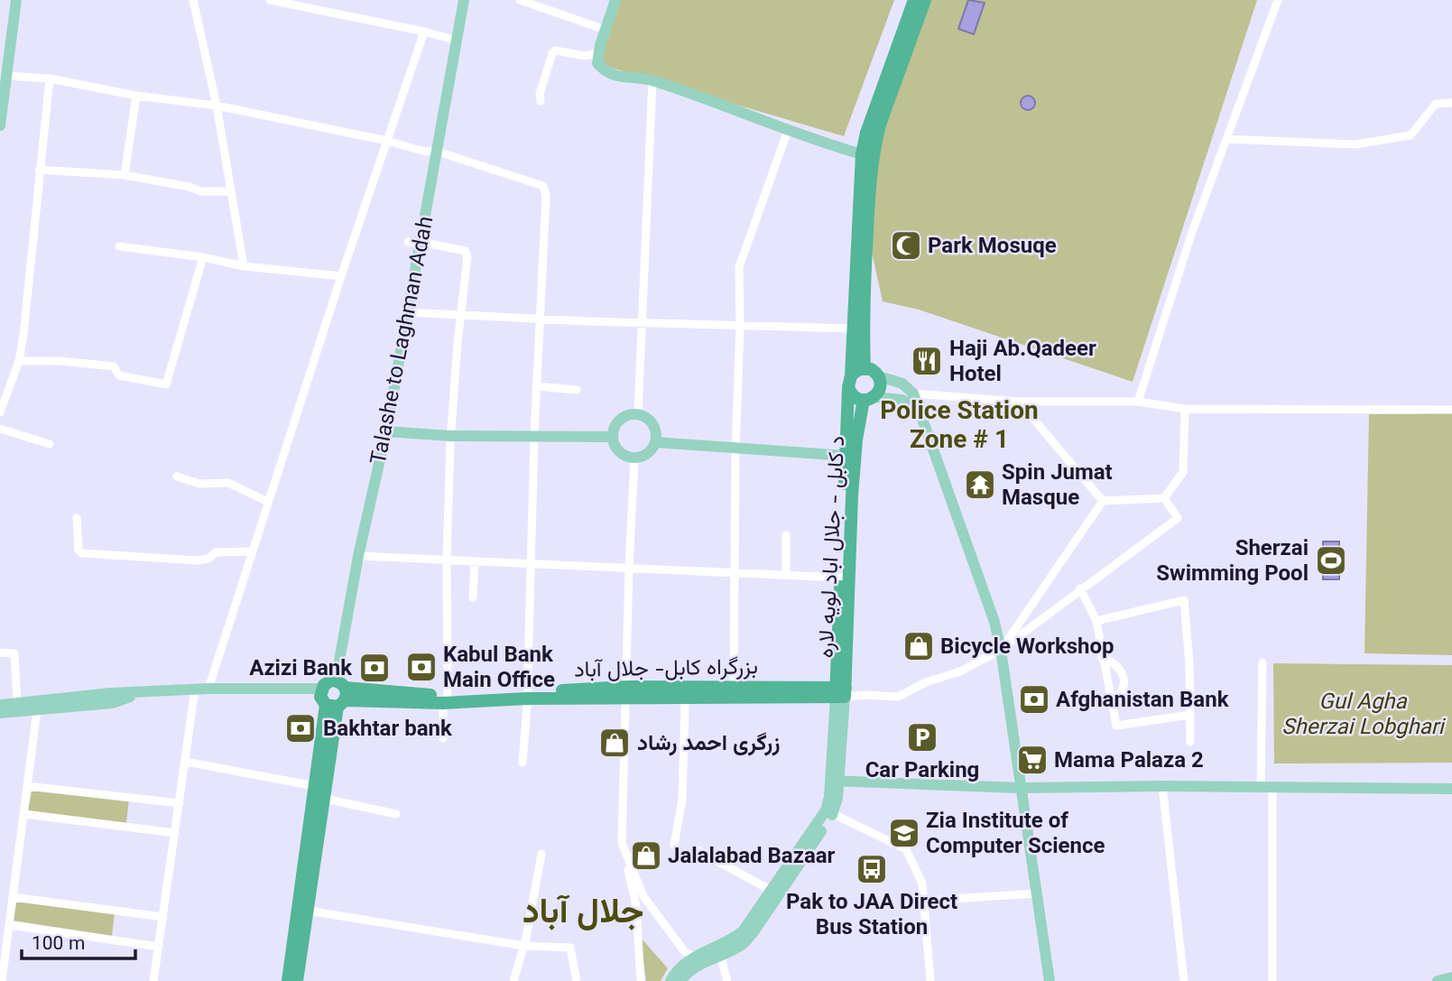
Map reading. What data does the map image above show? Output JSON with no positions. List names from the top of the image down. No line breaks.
{"streets":{"highway":["د کابل - جلال اباد لویه لاره","بزرگراه کابل- جلال آباد"],"main road":["Talashe to Laghman Adah"]},"crossings":[["Talashe to Laghman Adah","بزرگراه کابل- جلال آباد"],["د کابل - جلال اباد لویه لاره","بزرگراه کابل- جلال آباد"]],"districts":["Police Station Zone # 1","جلال آباد"],"parks":["Gul Agha Sherzai Lobghari"],"places":{"mosque":["Park Mosuqe"],"restaurant":["Haji Ab.Qadeer Hotel"],"temple":["Spin Jumat Masque"],"sports":["Sherzai Swimming Pool"],"shop":["Bicycle Workshop","زرگری احمد رشاد","Jalalabad Bazaar"],"bank":["Kabul Bank Main Office","Azizi Bank","Afghanistan Bank","Bakhtar bank"],"parking":["Car Parking"],"supermarket":["Mama Palaza 2"],"school or university":["Zia Institute of Computer Science"],"bus stop":["Pak to JAA Direct Bus Station"]},"scale_bar":"100 m"}
